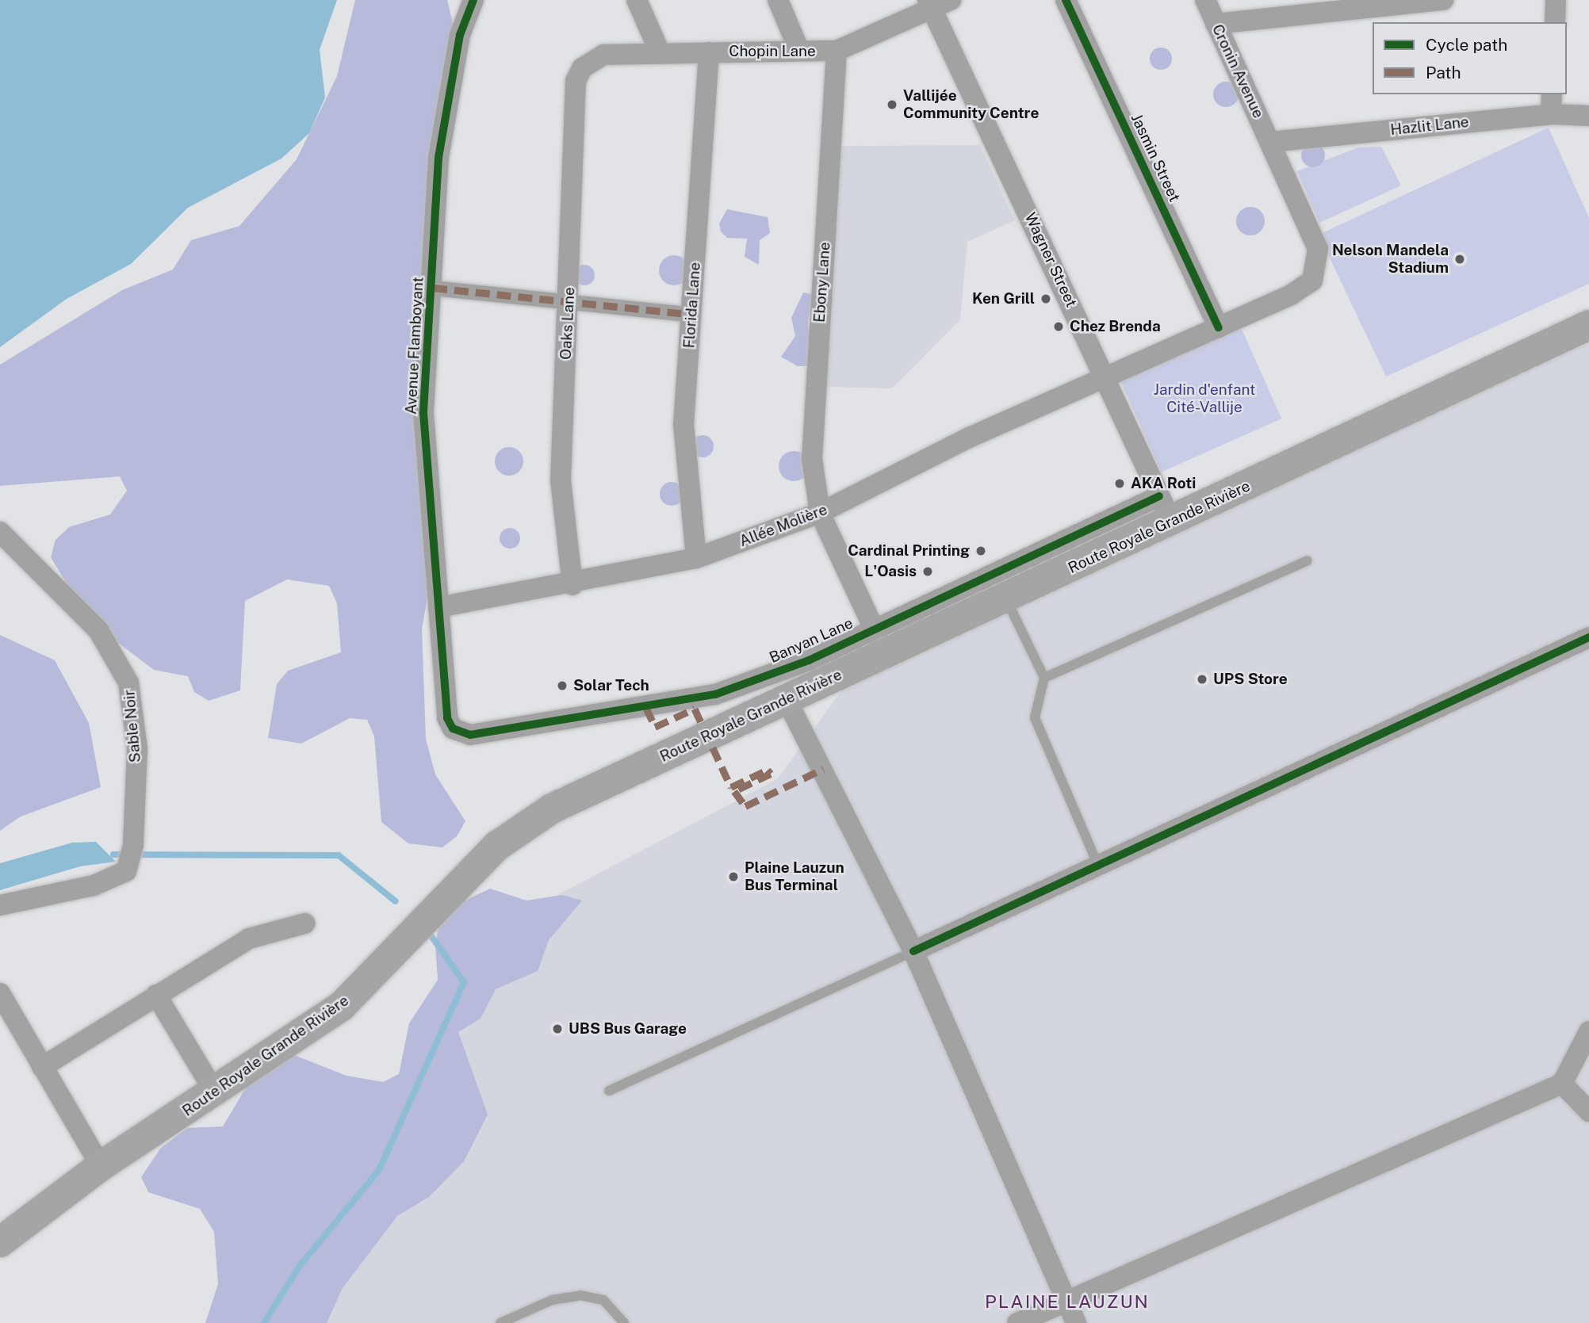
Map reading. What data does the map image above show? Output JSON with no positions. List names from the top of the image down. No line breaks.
{"streets":{"main road":["Route Royale Grande Rivière"],"street":["Chopin Lane","Cronin Avenue","Hazlit Lane","Jasmin Street","Wagner Street","Ebony Lane","Florida Lane","Oaks Lane","Avenue Flamboyant","Allée Molière","Banyan Lane","Sable Noir"]},"crossings":[["Chopin Lane","Wagner Street"],["Chopin Lane","Ebony Lane"],["Chopin Lane","Florida Lane"],["Chopin Lane","Oaks Lane"],["Cronin Avenue","Hazlit Lane"],["Cronin Avenue","Jasmin Street"],["Cronin Avenue","Allée Molière"],["Jasmin Street","Allée Molière"],["Wagner Street","Allée Molière"],["Wagner Street","Route Royale Grande Rivière"],["Wagner Street","Banyan Lane"],["Ebony Lane","Allée Molière"],["Ebony Lane","Banyan Lane"],["Florida Lane","Allée Molière"],["Oaks Lane","Allée Molière"],["Avenue Flamboyant","Allée Molière"],["Avenue Flamboyant","Banyan Lane"],["Route Royale Grande Rivière","Banyan Lane"]],"districts":["PLAINE LAUZUN"],"parks":["Jardin d'enfant Cité-Vallije"],"places":["Vallijée Community Centre","Nelson Mandela Stadium","Ken Grill","Chez Brenda","AKA Roti","Cardinal Printing","L'Oasis","UPS Store","Solar Tech","Plaine Lauzun Bus Terminal","UBS Bus Garage"],"legend":["Cycle path","Path"]}
